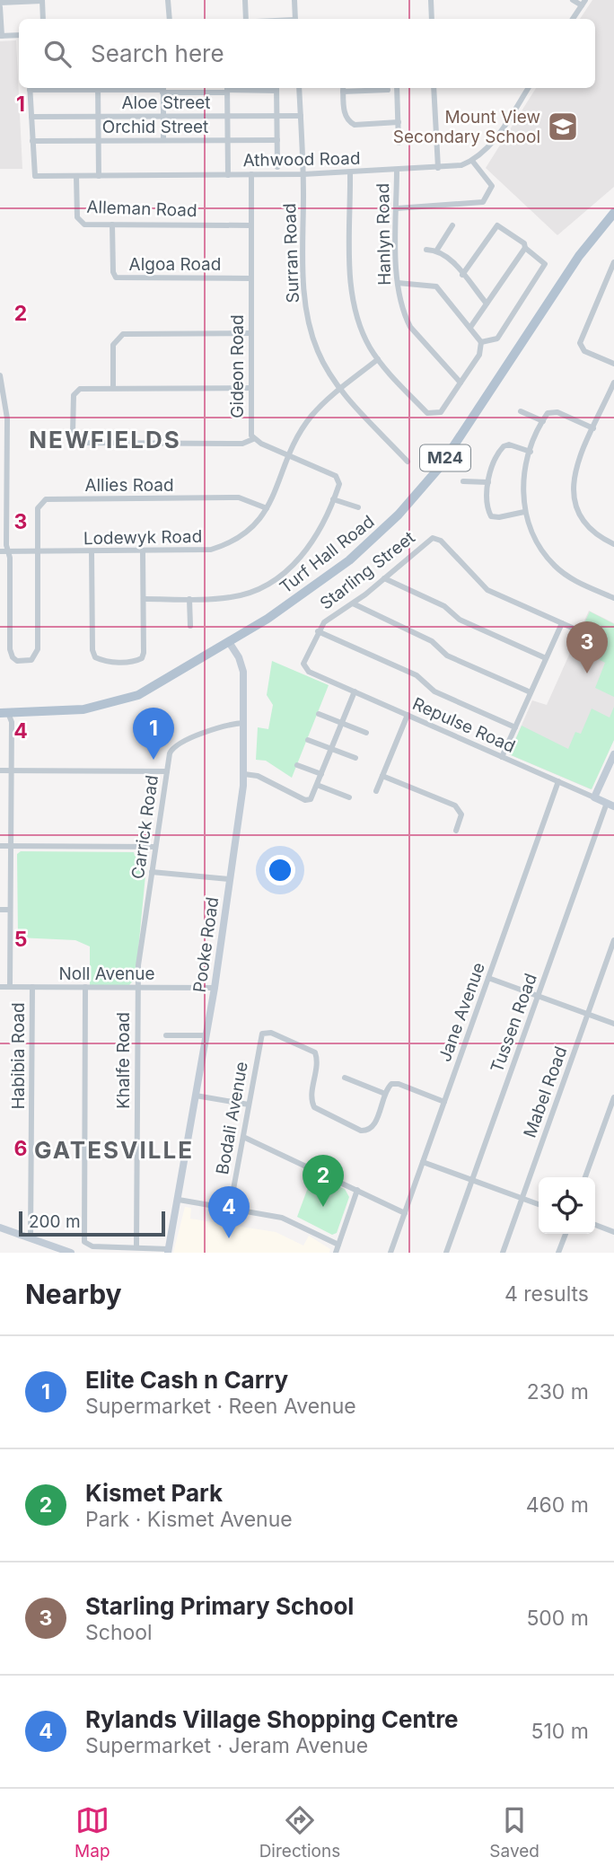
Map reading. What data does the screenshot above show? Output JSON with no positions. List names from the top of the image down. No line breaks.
{"streets":{"main road":["M24","Turf Hall Road"],"street":["Aloe Street","Orchid Street","Athwood Road","Alleman Road","Hanlyn Road","Surran Road","Algoa Road","Gideon Road","Allies Road","Lodewyk Road","Starling Street","Repulse Road","Carrick Road","Pooke Road","Noll Avenue","Jane Avenue","Tussen Road","Habibia Road","Khalfe Road","Mabel Road","Bodali Avenue"]},"crossings":[["Aloe Street","Surran Road"],["Orchid Street","Athwood Road"],["Athwood Road","Alleman Road"],["Athwood Road","Hanlyn Road"],["Athwood Road","Surran Road"],["Athwood Road","Gideon Road"],["Alleman Road","Algoa Road"],["Alleman Road","Gideon Road"],["Surran Road","Lodewyk Road"],["Algoa Road","Gideon Road"],["Gideon Road","Lodewyk Road"],["Allies Road","Lodewyk Road"],["Turf Hall Road","Pooke Road"],["Starling Street","Repulse Road"],["Repulse Road","Jane Avenue"],["Repulse Road","Tussen Road"],["Carrick Road","Pooke Road"],["Carrick Road","Noll Avenue"],["Carrick Road","Khalfe Road"],["Pooke Road","Noll Avenue"],["Noll Avenue","Habibia Road"],["Noll Avenue","Khalfe Road"]],"districts":["NEWFIELDS","GATESVILLE"],"places":{"school or university":["Mount View Secondary School"]},"scale_bar":"200 m","page":{"search":"Search here","pins":["3","1","2","4"],"scale":"200 m","heading":["Nearby","4 results"],"list":[{"mark":"1","name":"Elite Cash n Carry","note":"Supermarket · Reen Avenue","value":"230 m"},{"mark":"2","name":"Kismet Park","note":"Park · Kismet Avenue","value":"460 m"},{"mark":"3","name":"Starling Primary School","note":"School","value":"500 m"},{"mark":"4","name":"Rylands Village Shopping Centre","note":"Supermarket · Jeram Avenue","value":"510 m"}],"nav":["Map","Directions","Saved"]},"grid":{"rows":["1","2","3","4","5","6"]}}
